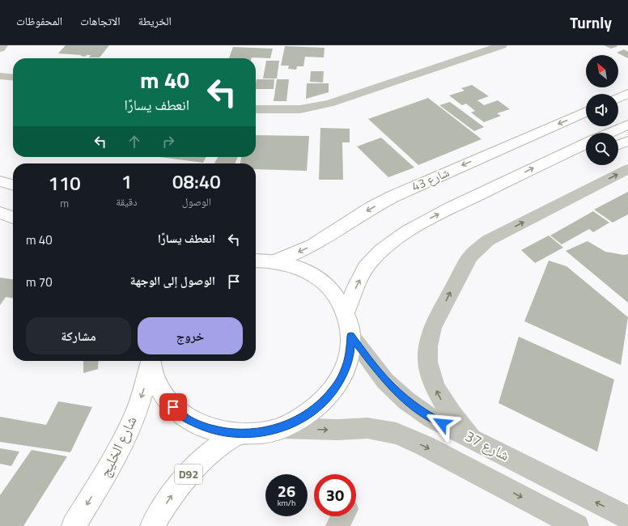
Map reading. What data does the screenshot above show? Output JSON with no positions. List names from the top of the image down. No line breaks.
{"streets":{"main road":["شارع 43","شارع الخليج","D92"],"street":["شارع 37"]},"north":"top left","page":{"header":"Turnly","nav":["الخريطة","الاتجاهات","المحفوظات"],"turn":["40 m","انعطف يسارًا"],"eta":["08:40","الوصول","1","دقيقة","110","m"],"list":[{"name":"انعطف يسارًا","value":"40 m"},{"name":"الوصول إلى الوجهة","value":"70 m"}],"buttons":["خروج","مشاركة"],"speed":"26 km/h","limit":"30"}}
